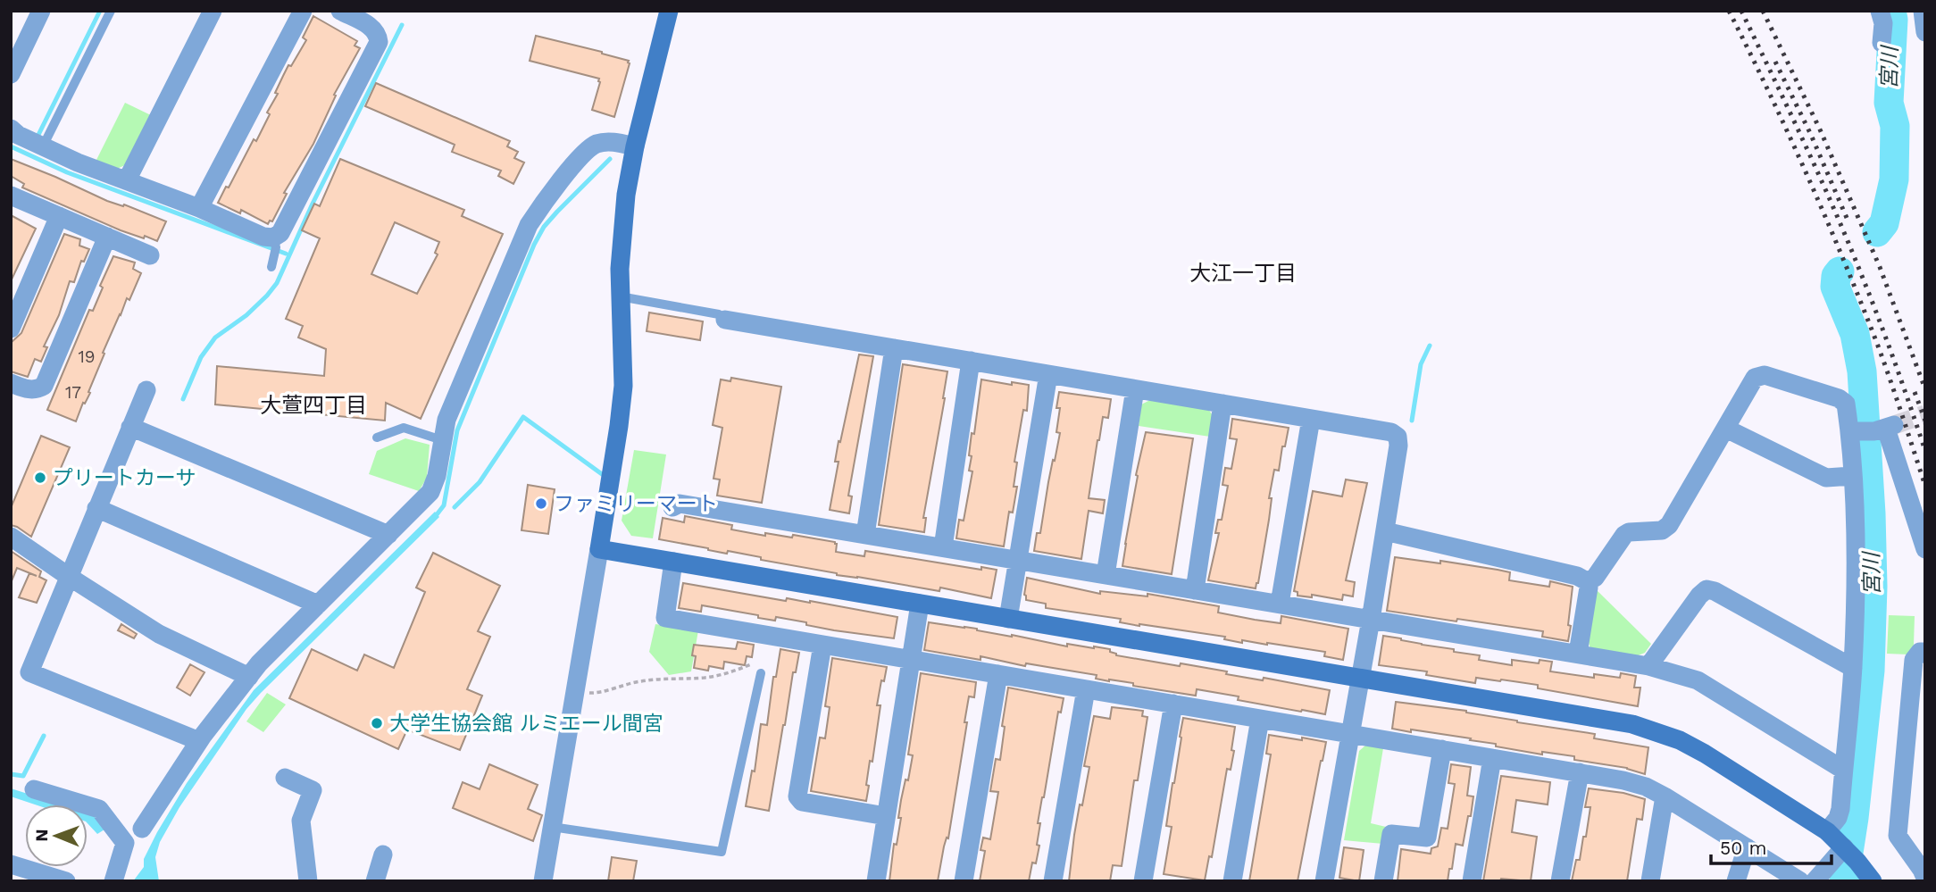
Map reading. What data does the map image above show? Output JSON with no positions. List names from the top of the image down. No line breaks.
{"districts":["大江一丁目","大萱四丁目"],"water":["宮川"],"places":["プリートカーサ","ファミリーマート","大学生協会館 ルミエール間宮"],"house_numbers":["19","17"],"scale_bar":"50 m","north":"left"}
